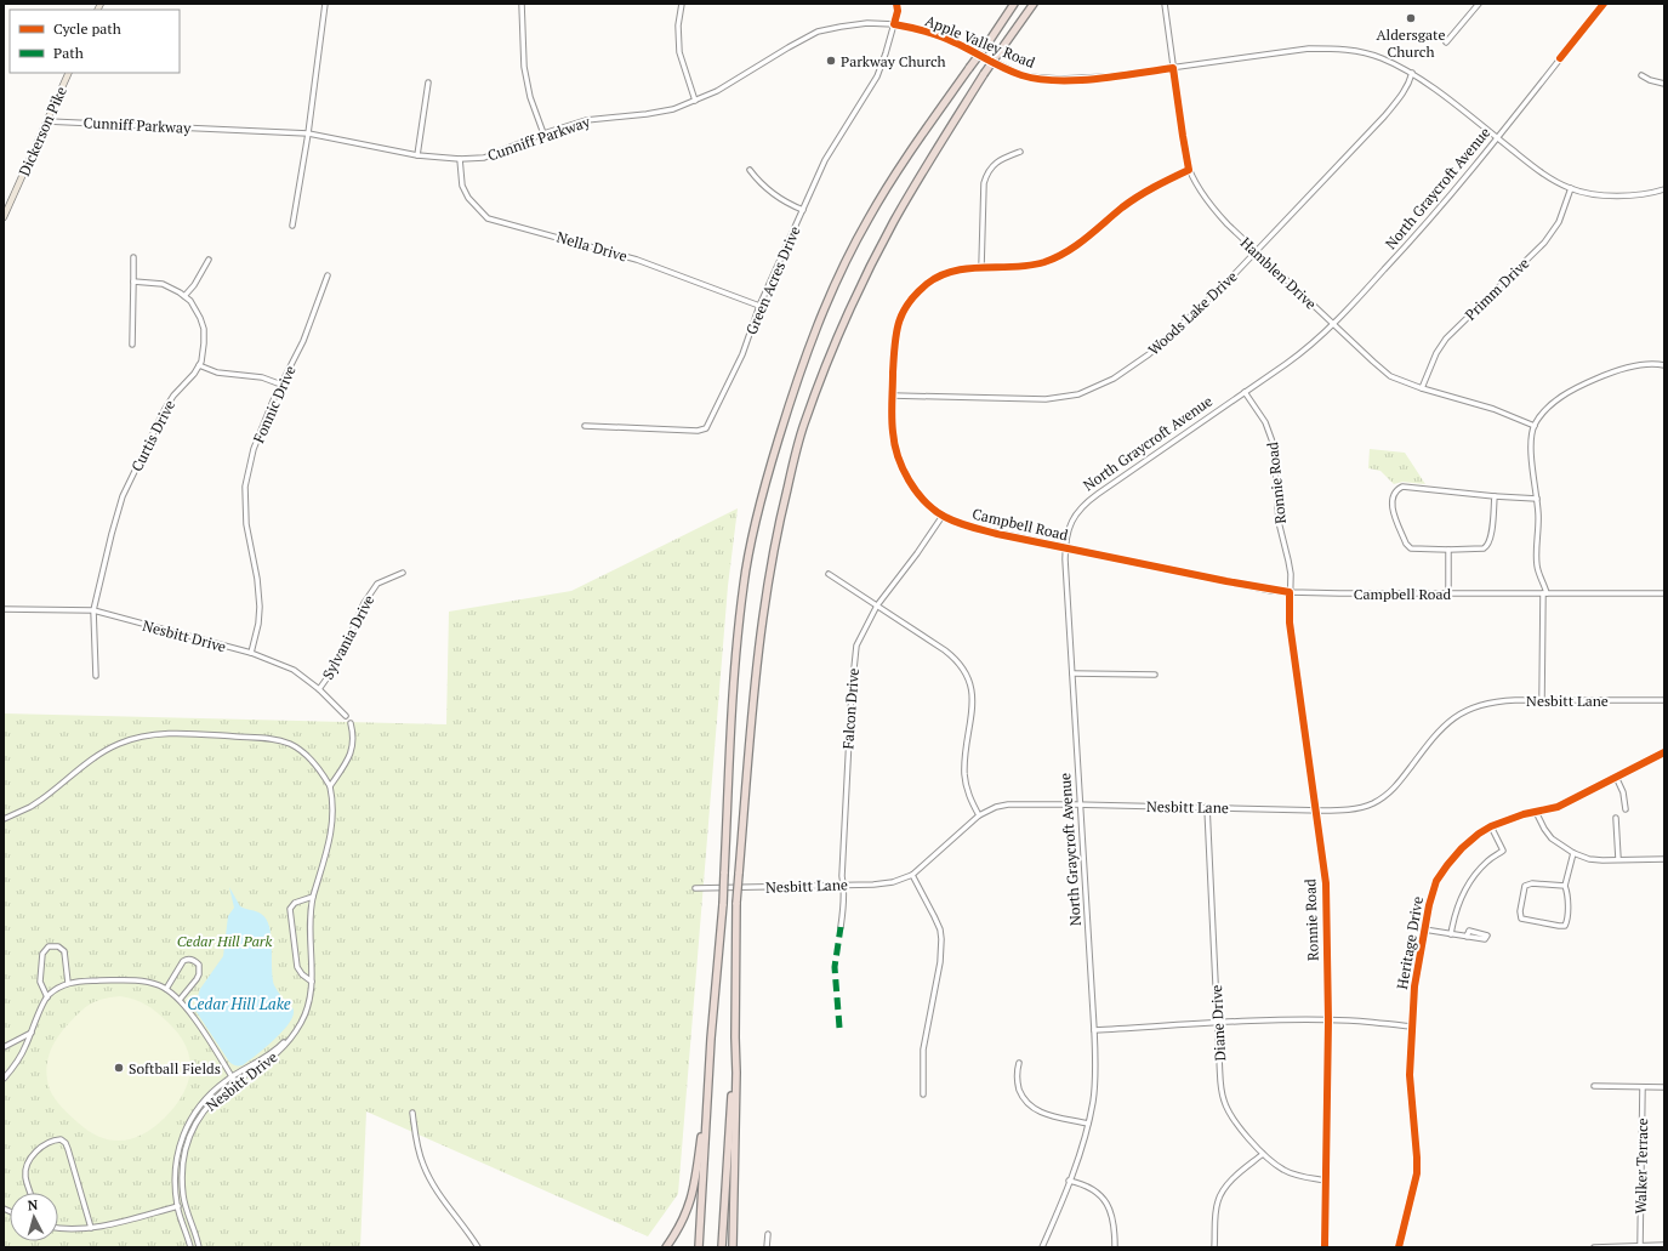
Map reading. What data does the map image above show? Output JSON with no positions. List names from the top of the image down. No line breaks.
{"streets":{"main road":["Dickerson Pike"],"street":["Apple Valley Road","Cunniff Parkway","North Graycroft Avenue","Nella Drive","Hamblen Drive","Green Acres Drive","Primm Drive","Woods Lake Drive","Fonnic Drive","Curtis Drive","Ronnie Road","Campbell Road","Nesbitt Drive","Sylvania Drive","Nesbitt Lane","Falcon Drive","Heritage Drive","Diane Drive","Walker Terrace"]},"crossings":[["Apple Valley Road","Cunniff Parkway"],["Apple Valley Road","North Graycroft Avenue"],["Apple Valley Road","Hamblen Drive"],["Apple Valley Road","Green Acres Drive"],["Apple Valley Road","Primm Drive"],["Apple Valley Road","Woods Lake Drive"],["Cunniff Parkway","Dickerson Pike"],["Cunniff Parkway","Nella Drive"],["Cunniff Parkway","Green Acres Drive"],["North Graycroft Avenue","Hamblen Drive"],["North Graycroft Avenue","Ronnie Road"],["North Graycroft Avenue","Campbell Road"],["North Graycroft Avenue","Nesbitt Lane"],["Nella Drive","Green Acres Drive"],["Hamblen Drive","Primm Drive"],["Hamblen Drive","Woods Lake Drive"],["Hamblen Drive","Campbell Road"],["Woods Lake Drive","Campbell Road"],["Fonnic Drive","Nesbitt Drive"],["Curtis Drive","Nesbitt Drive"],["Ronnie Road","Campbell Road"],["Ronnie Road","Nesbitt Lane"],["Ronnie Road","Diane Drive"],["Campbell Road","Falcon Drive"],["Nesbitt Drive","Sylvania Drive"],["Nesbitt Lane","Falcon Drive"],["Nesbitt Lane","Diane Drive"]],"water":["Cedar Hill Lake"],"parks":["Cedar Hill Park"],"places":["Aldersgate Church","Parkway Church","Softball Fields"],"legend":["Cycle path","Path"],"north":"top"}
